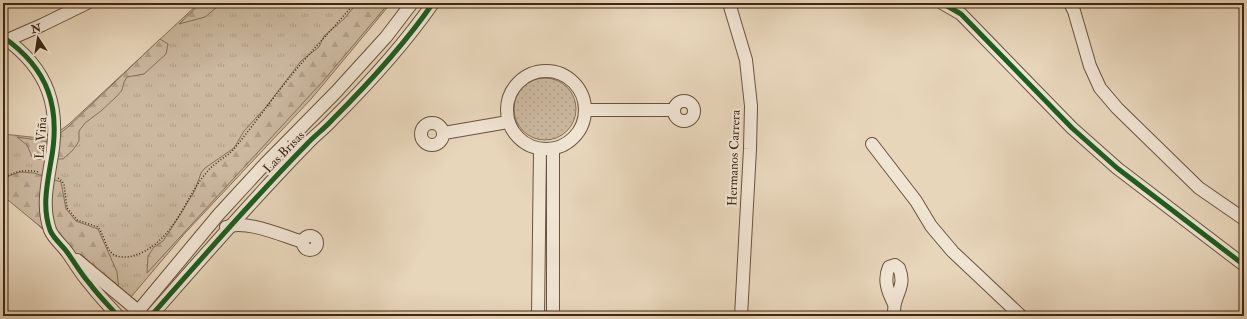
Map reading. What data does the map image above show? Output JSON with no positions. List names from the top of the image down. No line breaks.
{"streets":{"street":["La Viña","Las Brisas","Hermanos Carrera"]},"north":"top"}
